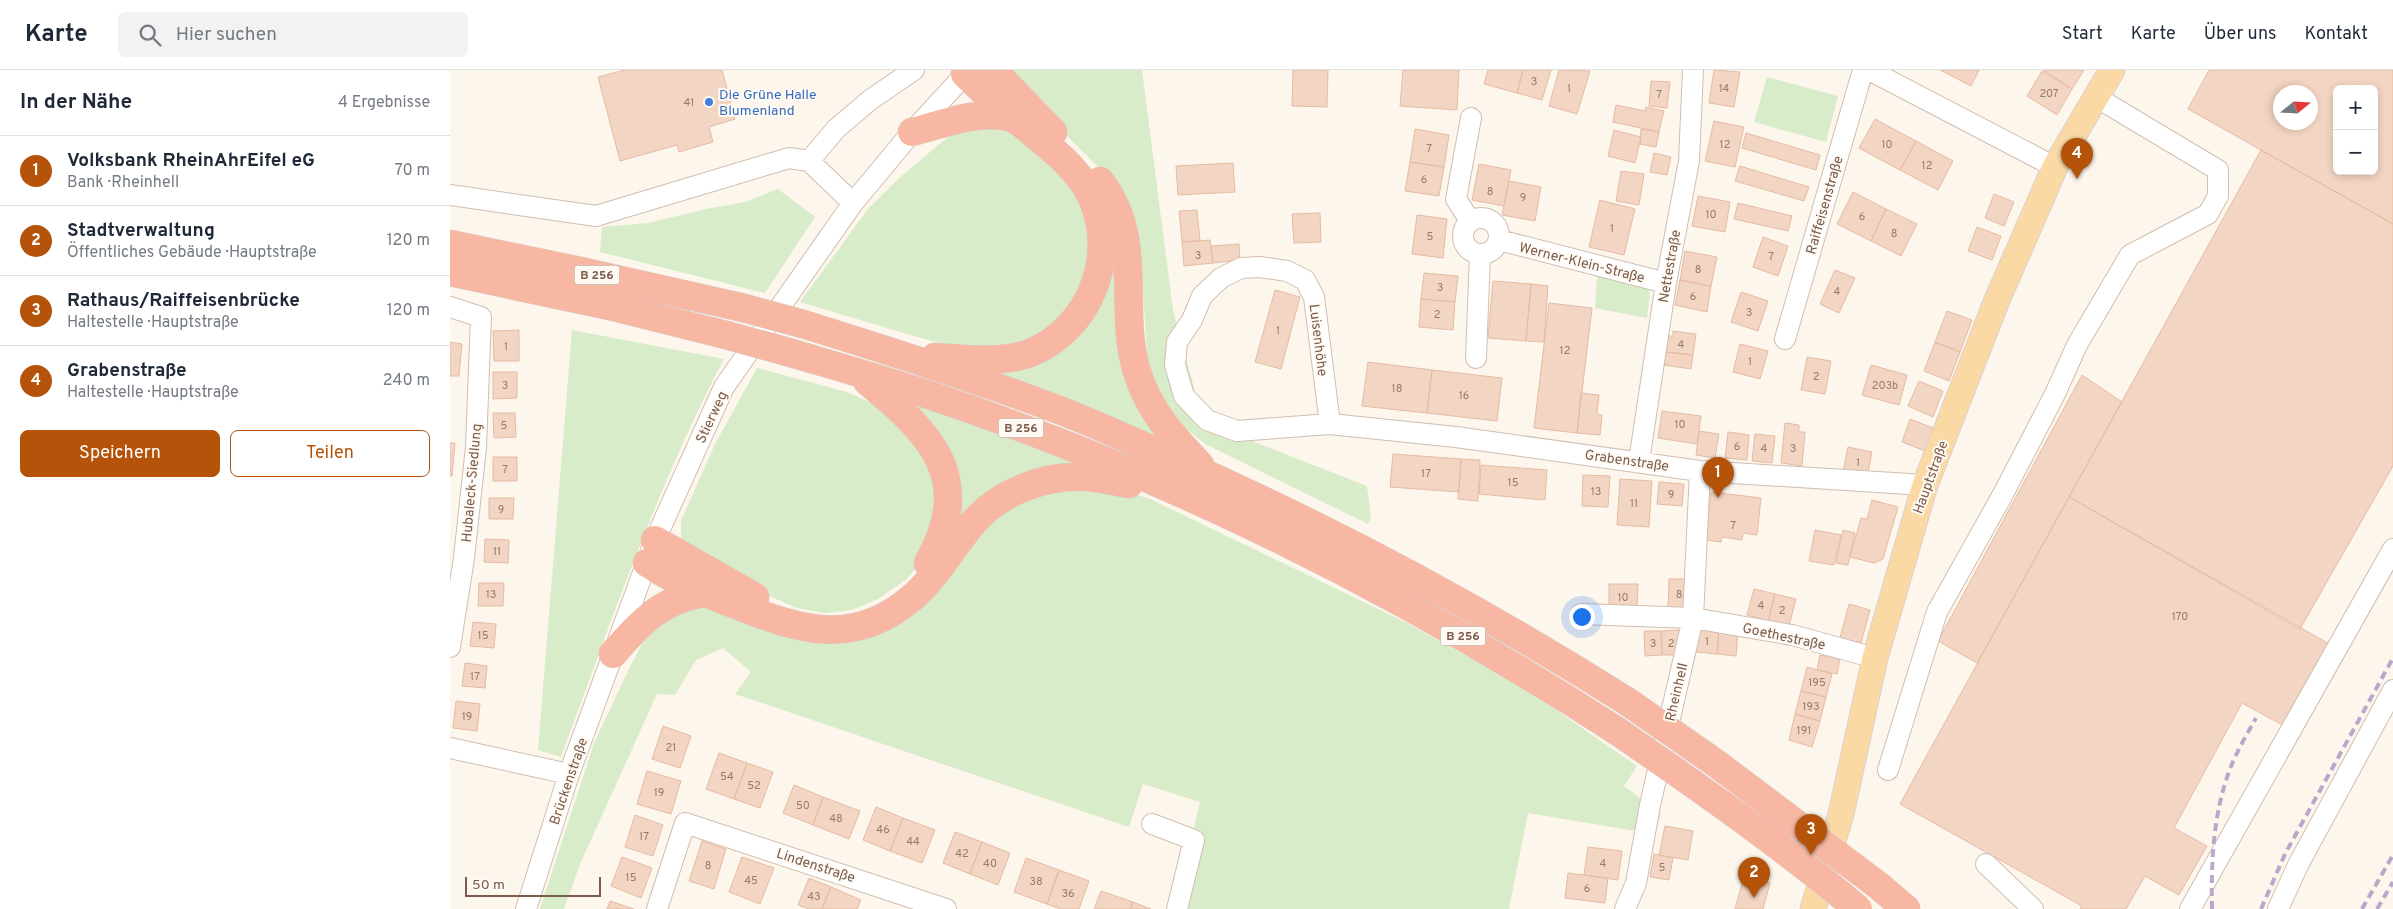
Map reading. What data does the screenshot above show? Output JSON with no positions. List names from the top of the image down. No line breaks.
{"streets":{"highway":["B 256"],"main road":["Hauptstraße"],"street":["Raiffeisenstraße","Werner-Klein-Straße","Nettestraße","Luisenhöhe","Stierweg","Grabenstraße","Hubaleck-Siedlung","Goethestraße","Rheinhell","Brückenstraße","Lindenstraße"]},"crossings":[["Werner-Klein-Straße","Nettestraße"],["Nettestraße","Grabenstraße"],["Luisenhöhe","Grabenstraße"],["Stierweg","Brückenstraße"],["Grabenstraße","Hauptstraße"],["Grabenstraße","Rheinhell"],["Hauptstraße","Goethestraße"],["Goethestraße","Rheinhell"]],"places":["Die Grüne Halle Blumenland"],"house_numbers":["3","1","14","207","7","41","12","10","7","12","6","8","9","10","6","1","8","5","3","7","8","3","4","6","3","2","1","4","1","12","1","2","3","203b","18","16","10","5","6","4","3","1","7","17","15","13","9","11","9","7","11","13","8","10","4","2","170","15","1","3","2","17","195","193","19","191","21","54","52","19","50","48","46","17","44","42","40","4","8","5","15","45","38","6","36","43"],"scale_bar":"50 m","north":"right","page":{"header":"Karte","search":"Hier suchen","nav":["Start","Karte","Über uns","Kontakt"],"heading":["In der Nähe","4 Ergebnisse"],"map_buttons":["+","−"],"list":[{"mark":"1","name":"Volksbank RheinAhrEifel eG","note":"Bank · Rheinhell","value":"70 m"},{"mark":"2","name":"Stadtverwaltung","note":"Öffentliches Gebäude · Hauptstraße","value":"120 m"},{"mark":"3","name":"Rathaus/Raiffeisenbrücke","note":"Haltestelle · Hauptstraße","value":"120 m"},{"mark":"4","name":"Grabenstraße","note":"Haltestelle · Hauptstraße","value":"240 m"}],"pins":["4","1","3","2"],"buttons":["Speichern","Teilen"],"scale":"50 m"}}
